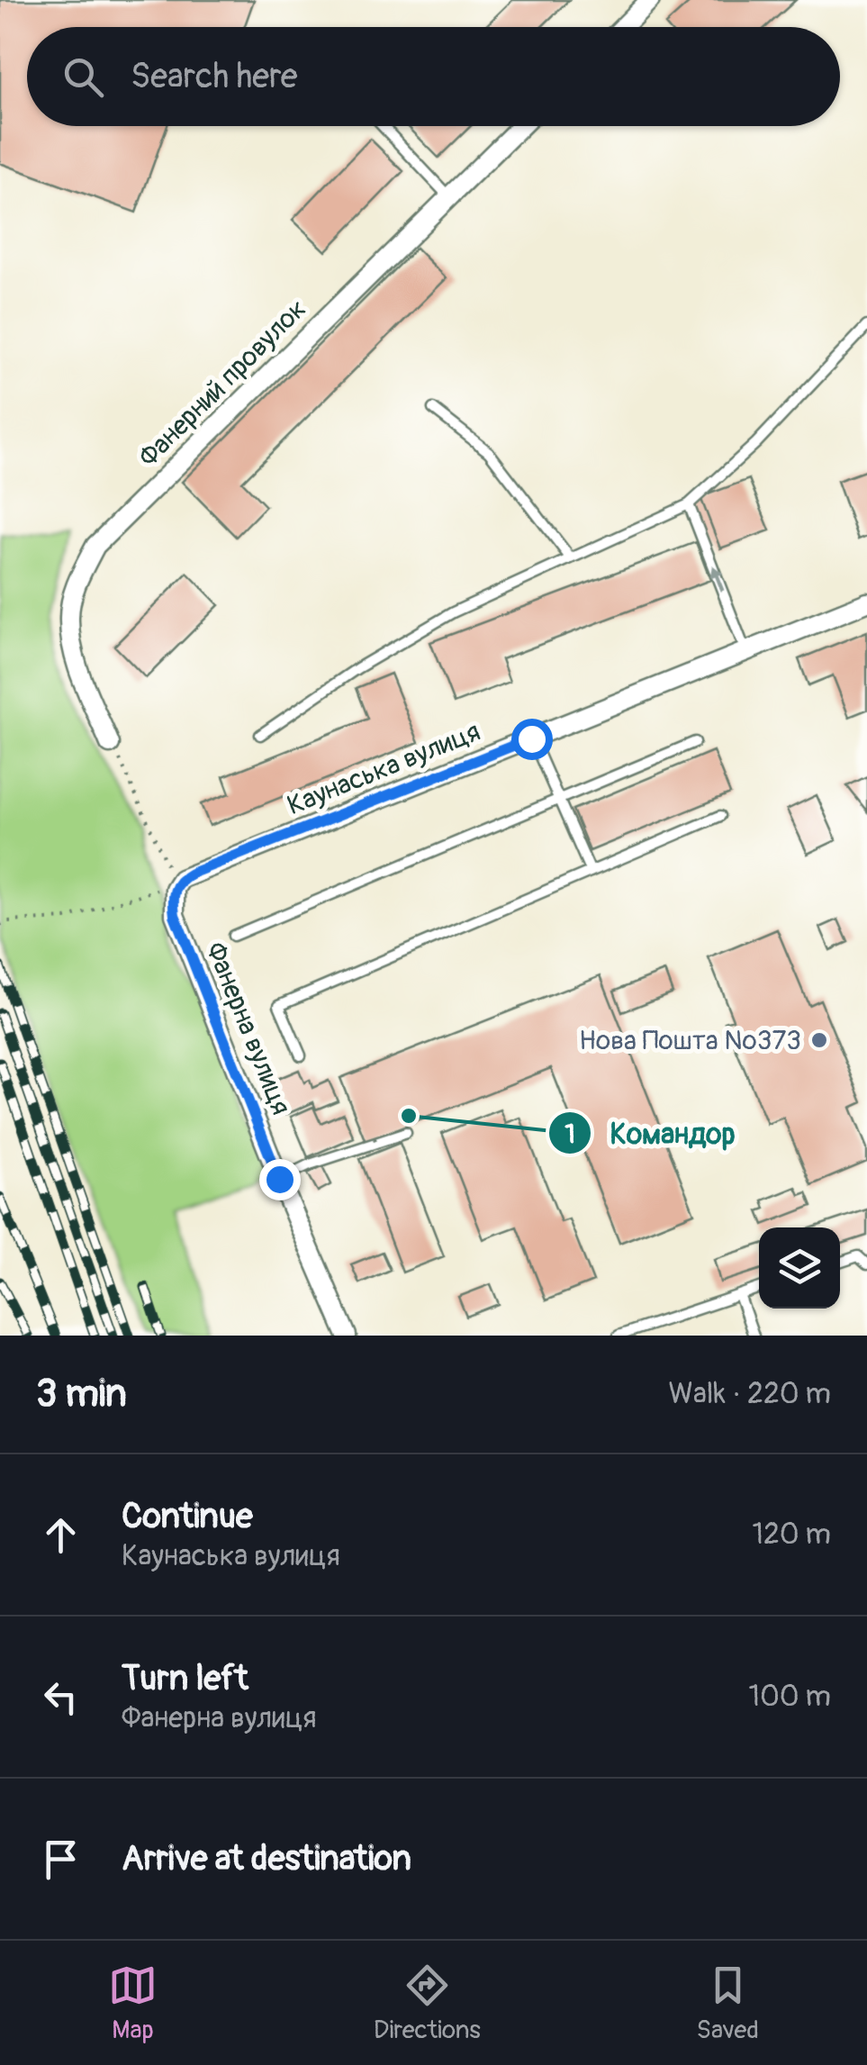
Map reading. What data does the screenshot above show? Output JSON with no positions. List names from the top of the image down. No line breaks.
{"streets":{"street":["Фанерний провулок","Каунаська вулиця","Фанерна вулиця"]},"crossings":[["Каунаська вулиця","Фанерна вулиця"]],"places":["Нова Пошта №373","Командор"],"page":{"search":"Search here","heading":["3 min","Walk · 220 m"],"list":[["Continue","Каунаська вулиця","120 m"],["Turn left","Фанерна вулиця","100 m"],"Arrive at destination"],"nav":["Map","Directions","Saved"]}}
